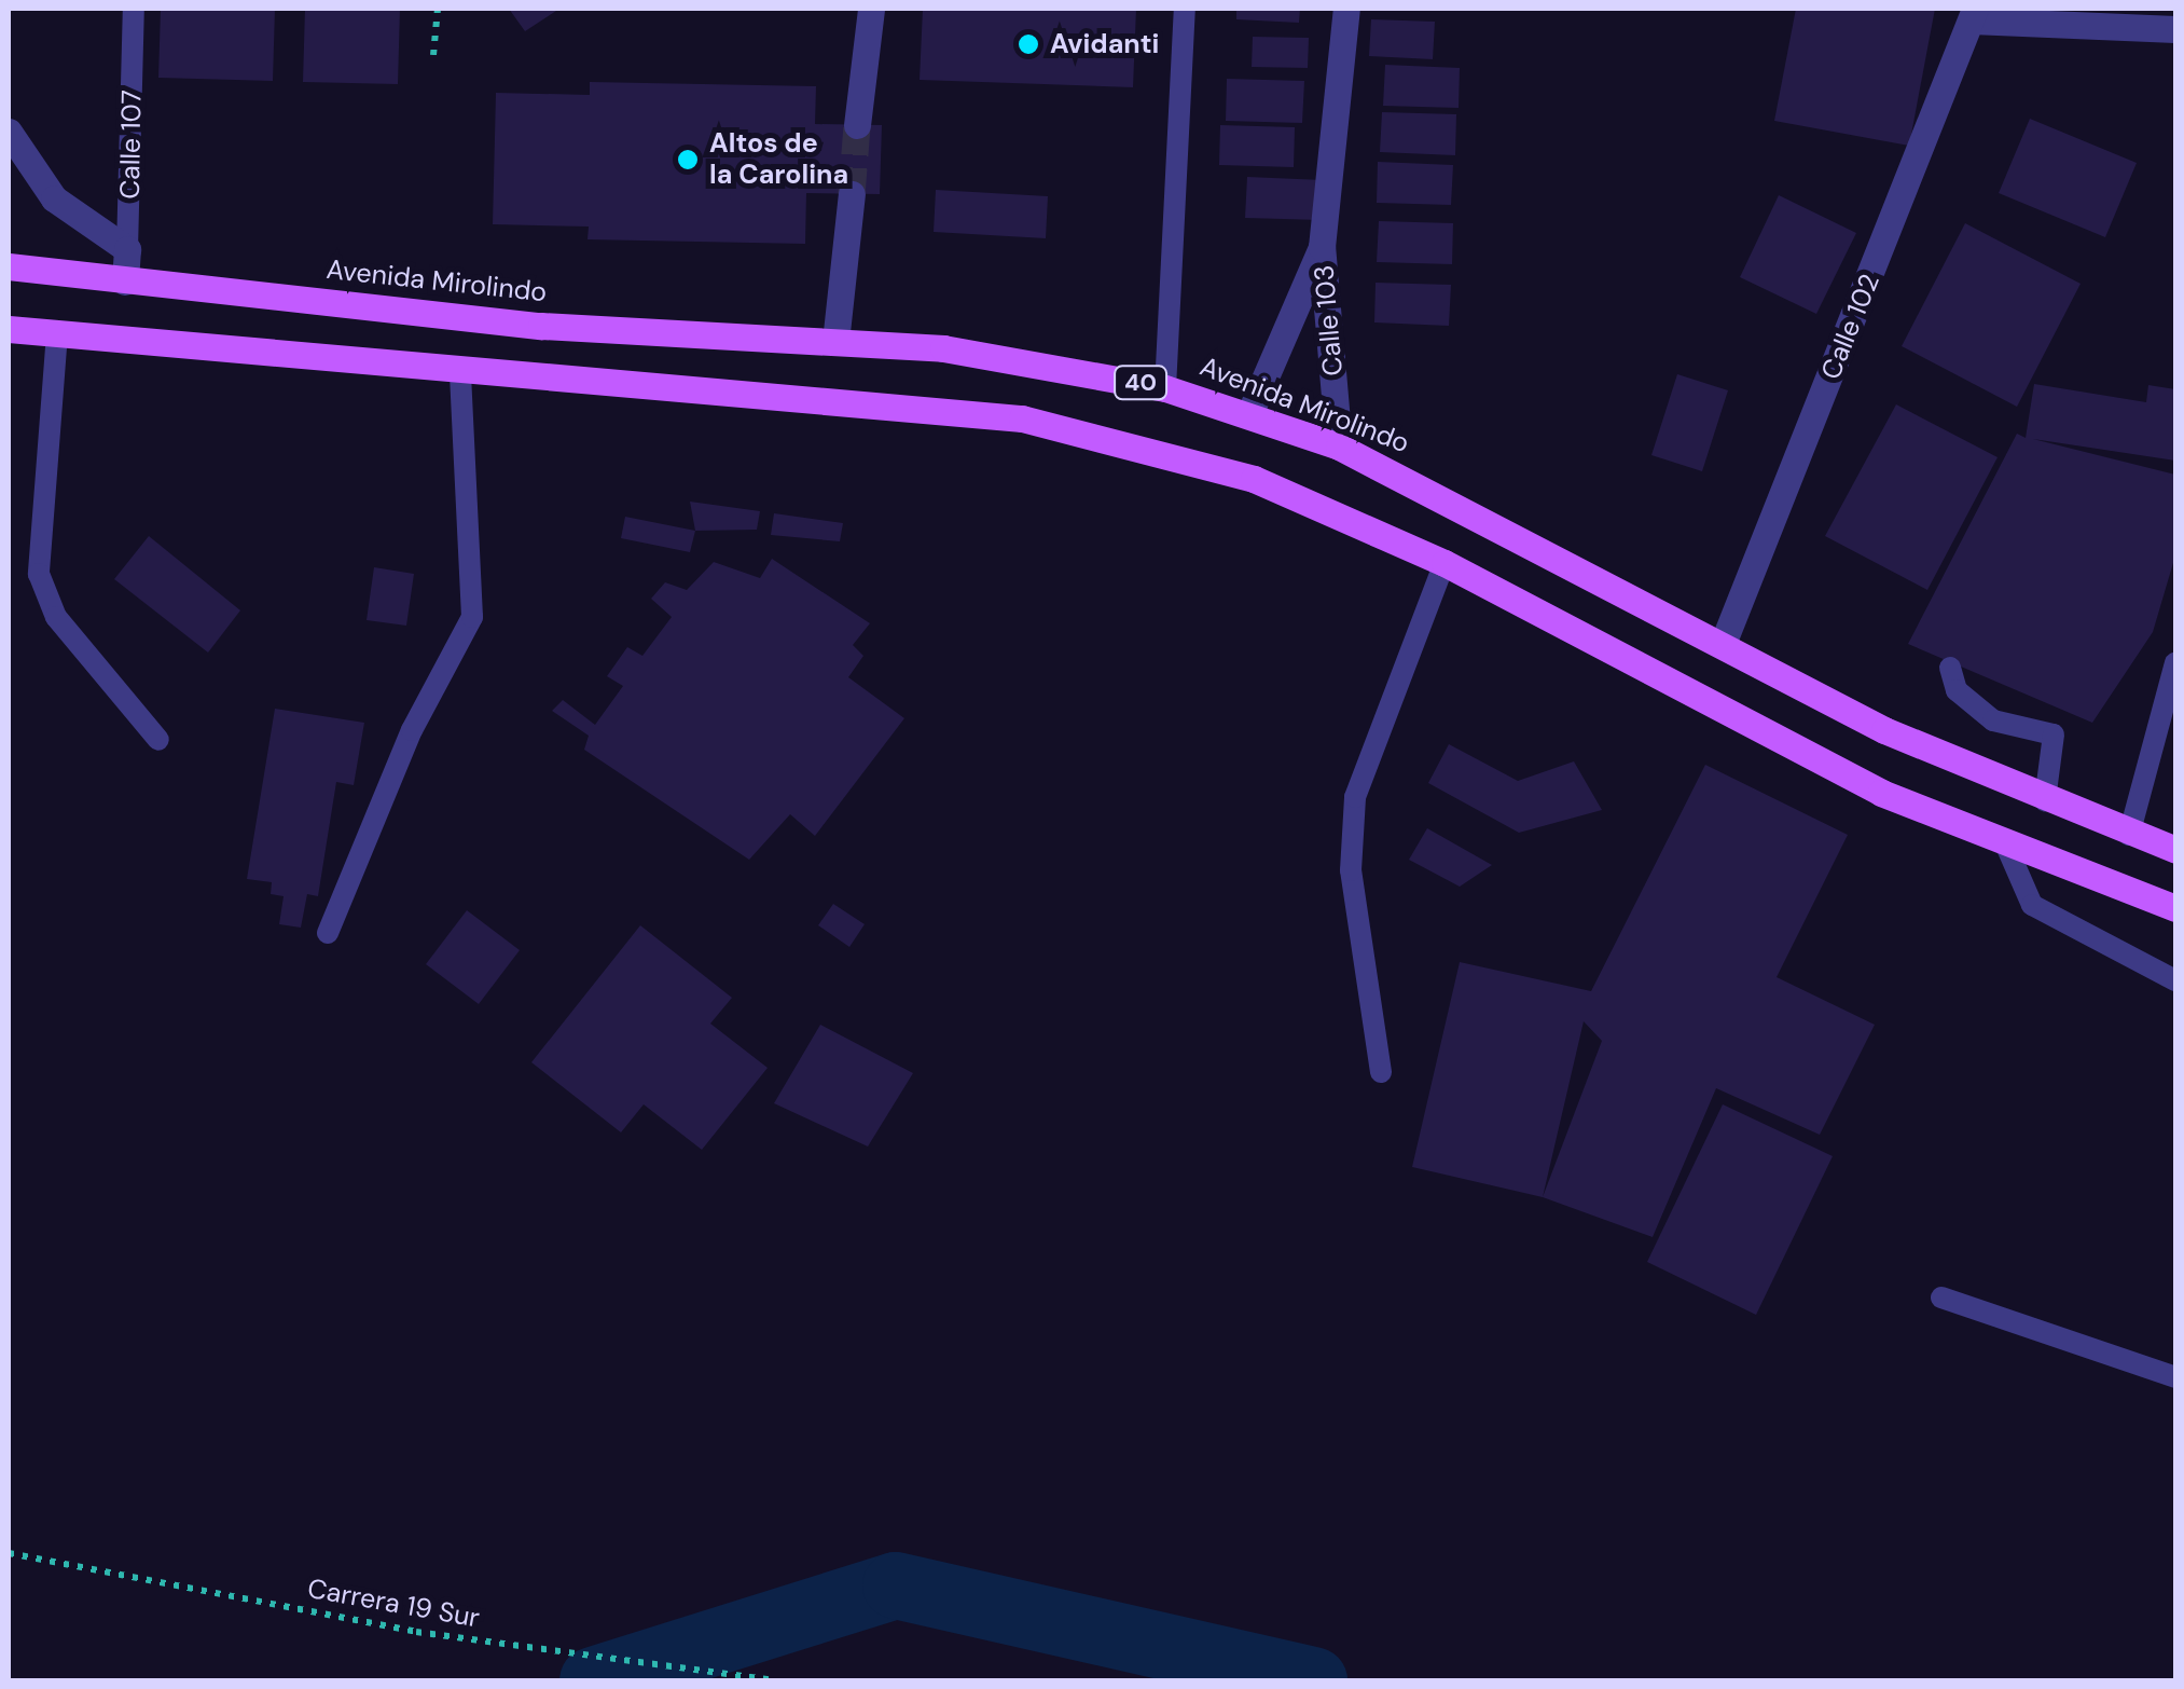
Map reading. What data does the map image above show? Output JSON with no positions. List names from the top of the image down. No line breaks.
{"streets":{"main road":["Avenida Mirolindo","40"],"street":["Calle 107","Calle 103","Calle 102"],"path":["Carrera 19 Sur"]},"crossings":[["Calle 107","Avenida Mirolindo"],["Avenida Mirolindo","Calle 103"],["Avenida Mirolindo","Calle 102"]],"places":["Avidanti","Altos de la Carolina"]}
